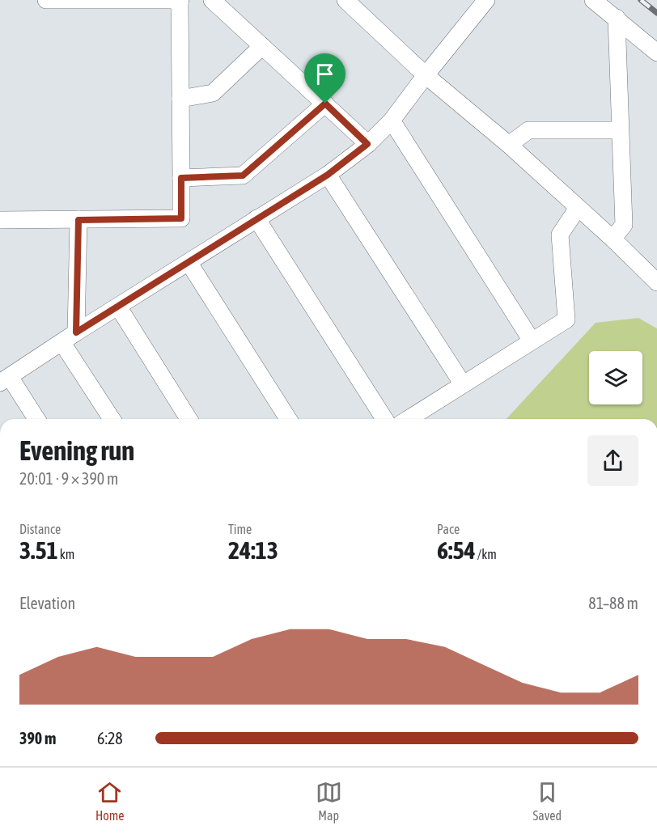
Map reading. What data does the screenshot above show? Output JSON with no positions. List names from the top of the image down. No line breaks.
{"page":{"heading":["Evening run","20:01 · 9 × 390 m"],"stats":[["Distance","3.51 km"],["Time","24:13"],["Pace","6:54 /km"]],"chart":["Elevation","81–88 m"],"list":[{"name":"390 m","note":"6:28"}],"tabs":["Home","Map","Saved"]}}
